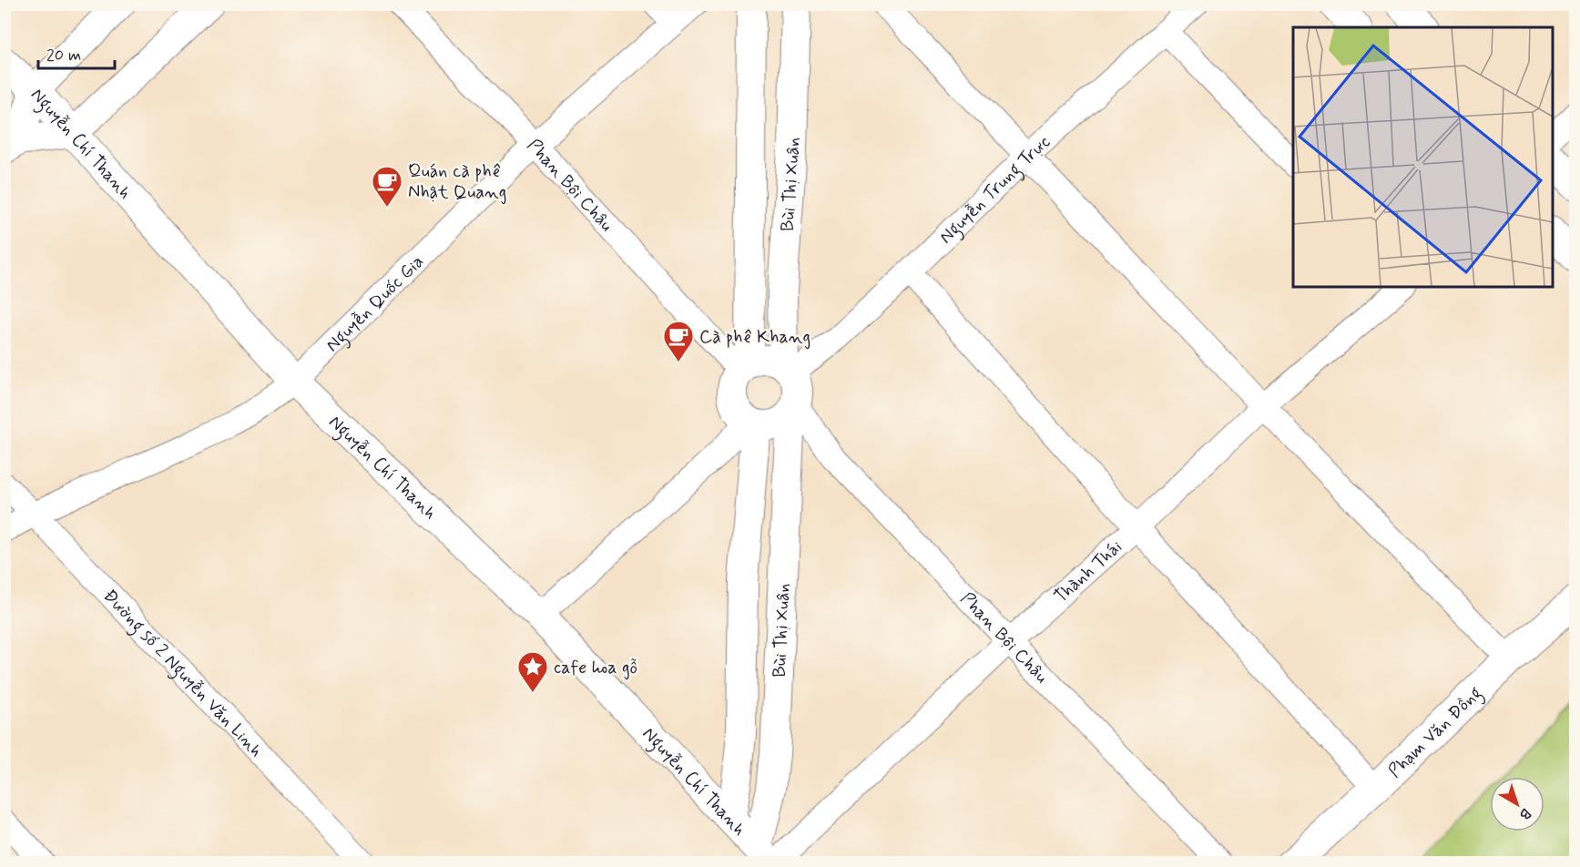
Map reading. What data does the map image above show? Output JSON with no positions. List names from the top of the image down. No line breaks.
{"streets":{"main road":["Phạm Văn Đồng"],"street":["Nguyễn Chí Thanh","Bùi Thị Xuân","Phan Bội Châu","Nguyễn Trung Trực","Nguyễn Quốc Gia","Thành Thái","Đường số 2 Nguyễn Văn Linh"]},"crossings":[["Nguyễn Chí Thanh","Bùi Thị Xuân"],["Nguyễn Chí Thanh","Nguyễn Quốc Gia"],["Nguyễn Chí Thanh","Thành Thái"],["Bùi Thị Xuân","Phan Bội Châu"],["Bùi Thị Xuân","Nguyễn Trung Trực"],["Bùi Thị Xuân","Thành Thái"],["Phan Bội Châu","Nguyễn Trung Trực"],["Phan Bội Châu","Nguyễn Quốc Gia"],["Phan Bội Châu","Thành Thái"],["Nguyễn Quốc Gia","Đường số 2 Nguyễn Văn Linh"]],"places":{"cafe":["Quán cà phê Nhật Quang","Cà phê Khang"],"place":["cafe hoa gỗ"]},"scale_bar":"20 m","north":"bottom right"}
